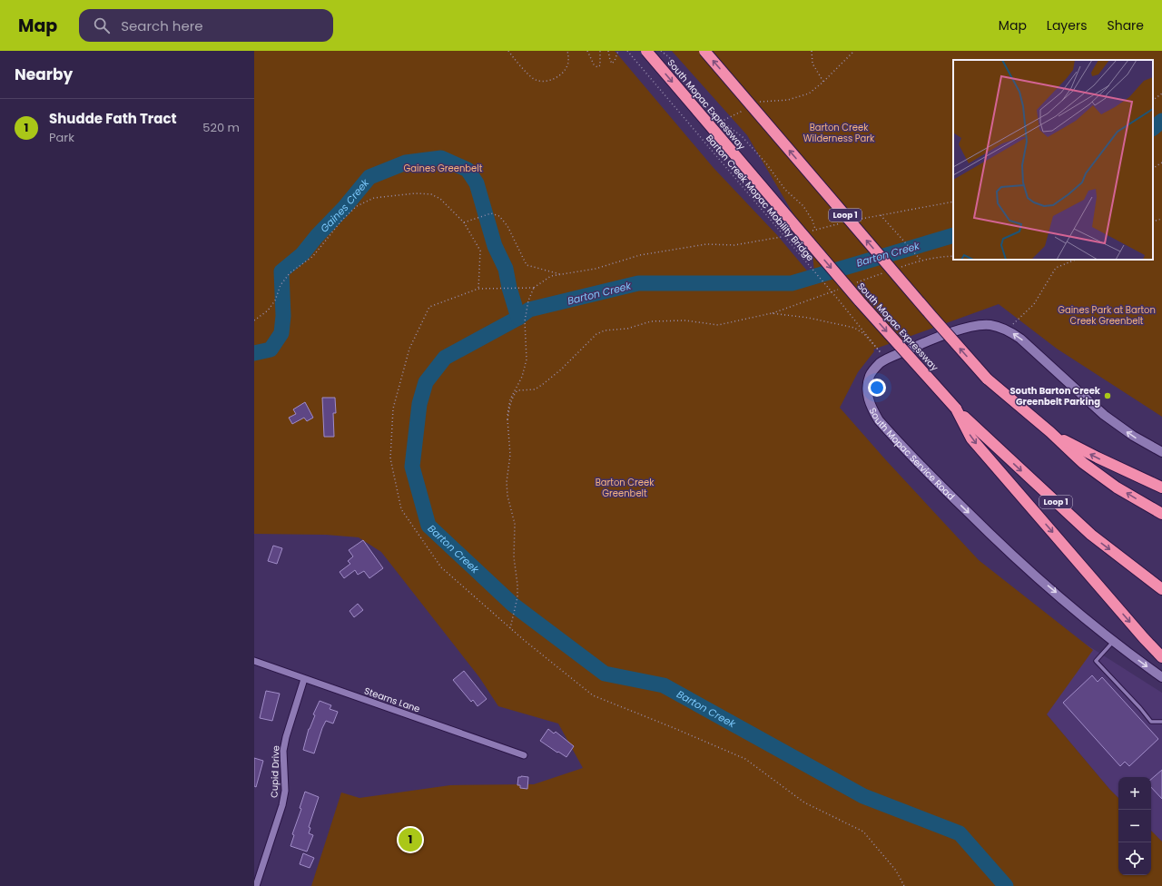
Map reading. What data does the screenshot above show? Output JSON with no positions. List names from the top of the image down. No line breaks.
{"streets":{"highway":["South Mopac Expressway","Loop 1"],"main road":["South Mopac Service Road"],"street":["Stearns Lane","Cupid Drive"],"path":["Barton Creek Mopac Mobility Bridge"]},"crossings":[["Stearns Lane","Cupid Drive"]],"water":["Gaines Creek","Barton Creek"],"parks":["Barton Creek Wilderness Park","Gaines Greenbelt","Gaines Park at Barton Creek Greenbelt","Barton Creek Greenbelt"],"places":["South Barton Creek Greenbelt Parking"],"page":{"header":"Map","search":"Search here","nav":["Map","Layers","Share"],"heading":"Nearby","list":[{"mark":"1","name":"Shudde Fath Tract","note":"Park","value":"520 m"}],"map_buttons":["+","−"],"pins":"1"}}
